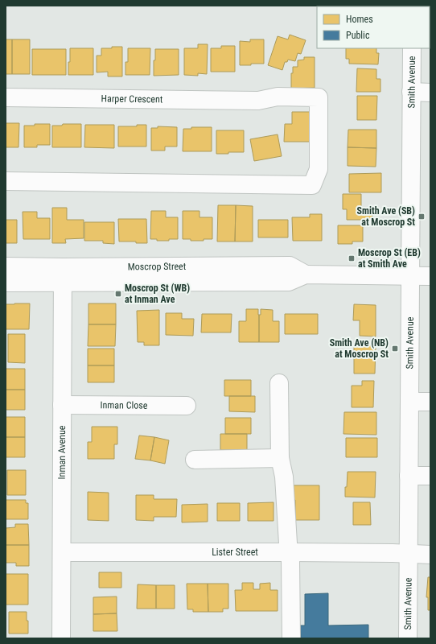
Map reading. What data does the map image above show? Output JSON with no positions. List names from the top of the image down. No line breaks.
{"streets":{"street":["Smith Avenue","Harper Crescent","Moscrop Street","Inman Close","Inman Avenue","Lister Street"]},"crossings":[["Smith Avenue","Moscrop Street"],["Smith Avenue","Lister Street"],["Moscrop Street","Inman Avenue"],["Inman Close","Inman Avenue"],["Inman Avenue","Lister Street"]],"places":{"transit":["Smith Ave (SB) at Moscrop St","Moscrop St (EB) at Smith Ave","Moscrop St (WB) at Inman Ave","Smith Ave (NB) at Moscrop St"]},"legend":["Homes","Public"]}
